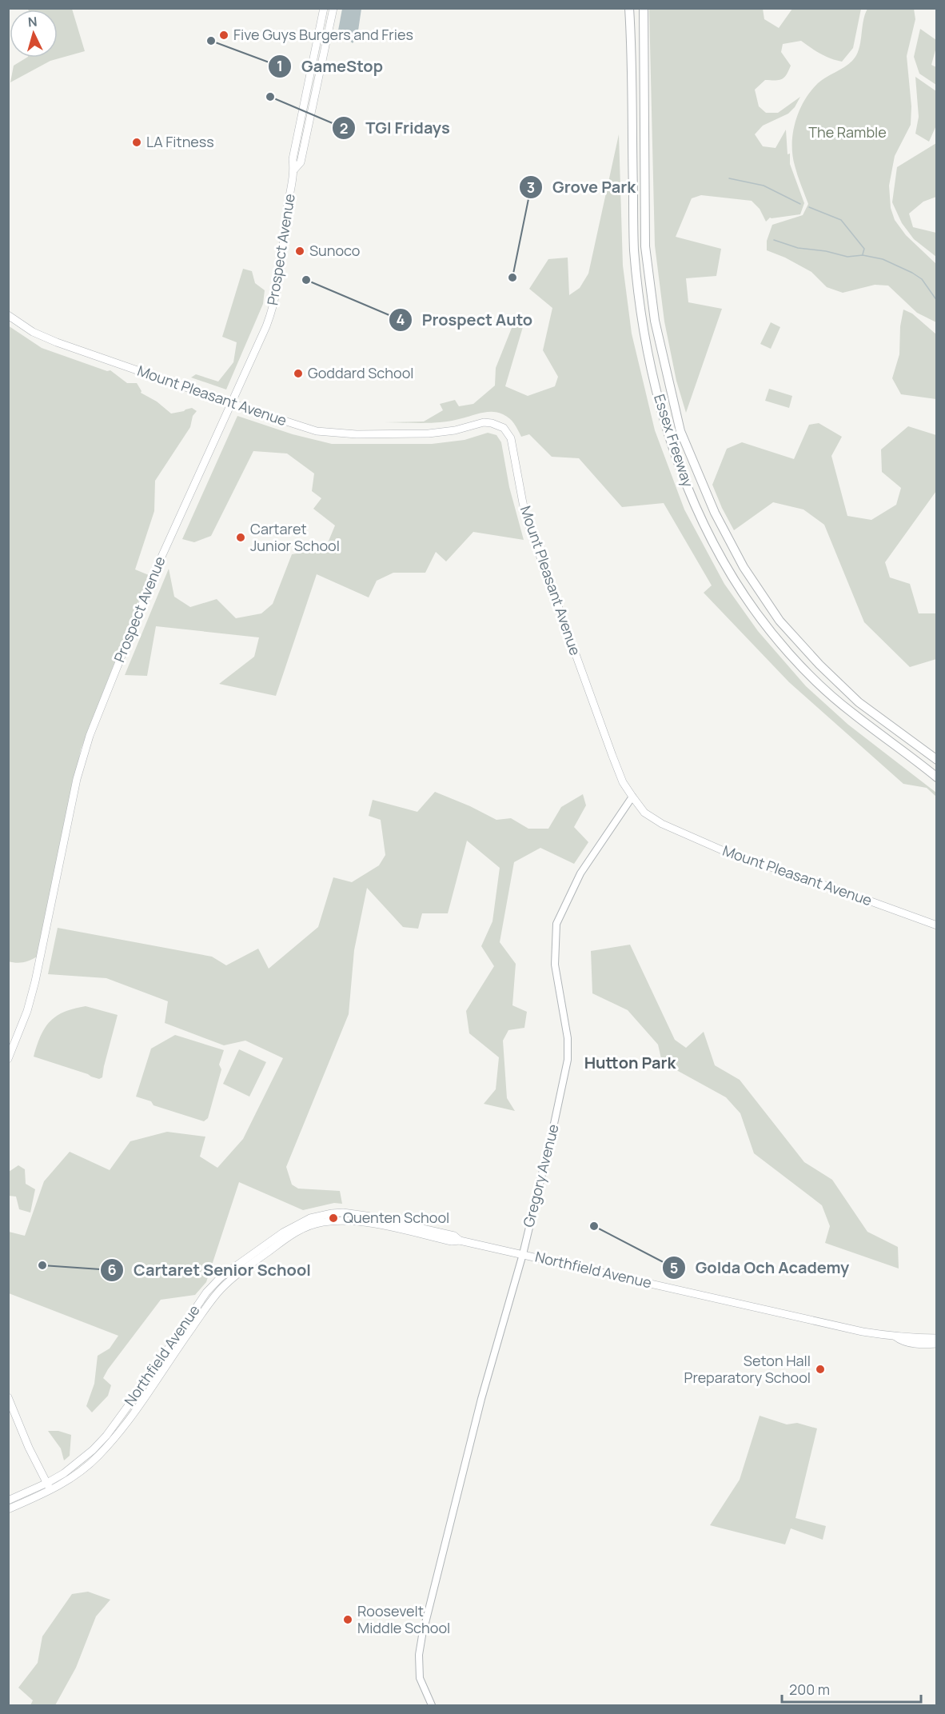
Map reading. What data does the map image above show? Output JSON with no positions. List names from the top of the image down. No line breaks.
{"streets":{"highway":["Essex Freeway"],"main road":["Prospect Avenue","Mount Pleasant Avenue","Gregory Avenue","Northfield Avenue"]},"crossings":[["Prospect Avenue","Mount Pleasant Avenue"],["Mount Pleasant Avenue","Gregory Avenue"],["Gregory Avenue","Northfield Avenue"]],"districts":["Hutton Park"],"parks":["The Ramble"],"places":["Five Guys Burgers and Fries","GameStop","TGI Fridays","LA Fitness","Sunoco","Grove Park","Prospect Auto","Goddard School","Cartaret Junior School","Quenten School","Golda Och Academy","Cartaret Senior School","Seton Hall Preparatory School","Roosevelt Middle School"],"scale_bar":"200 m","north":"top"}
